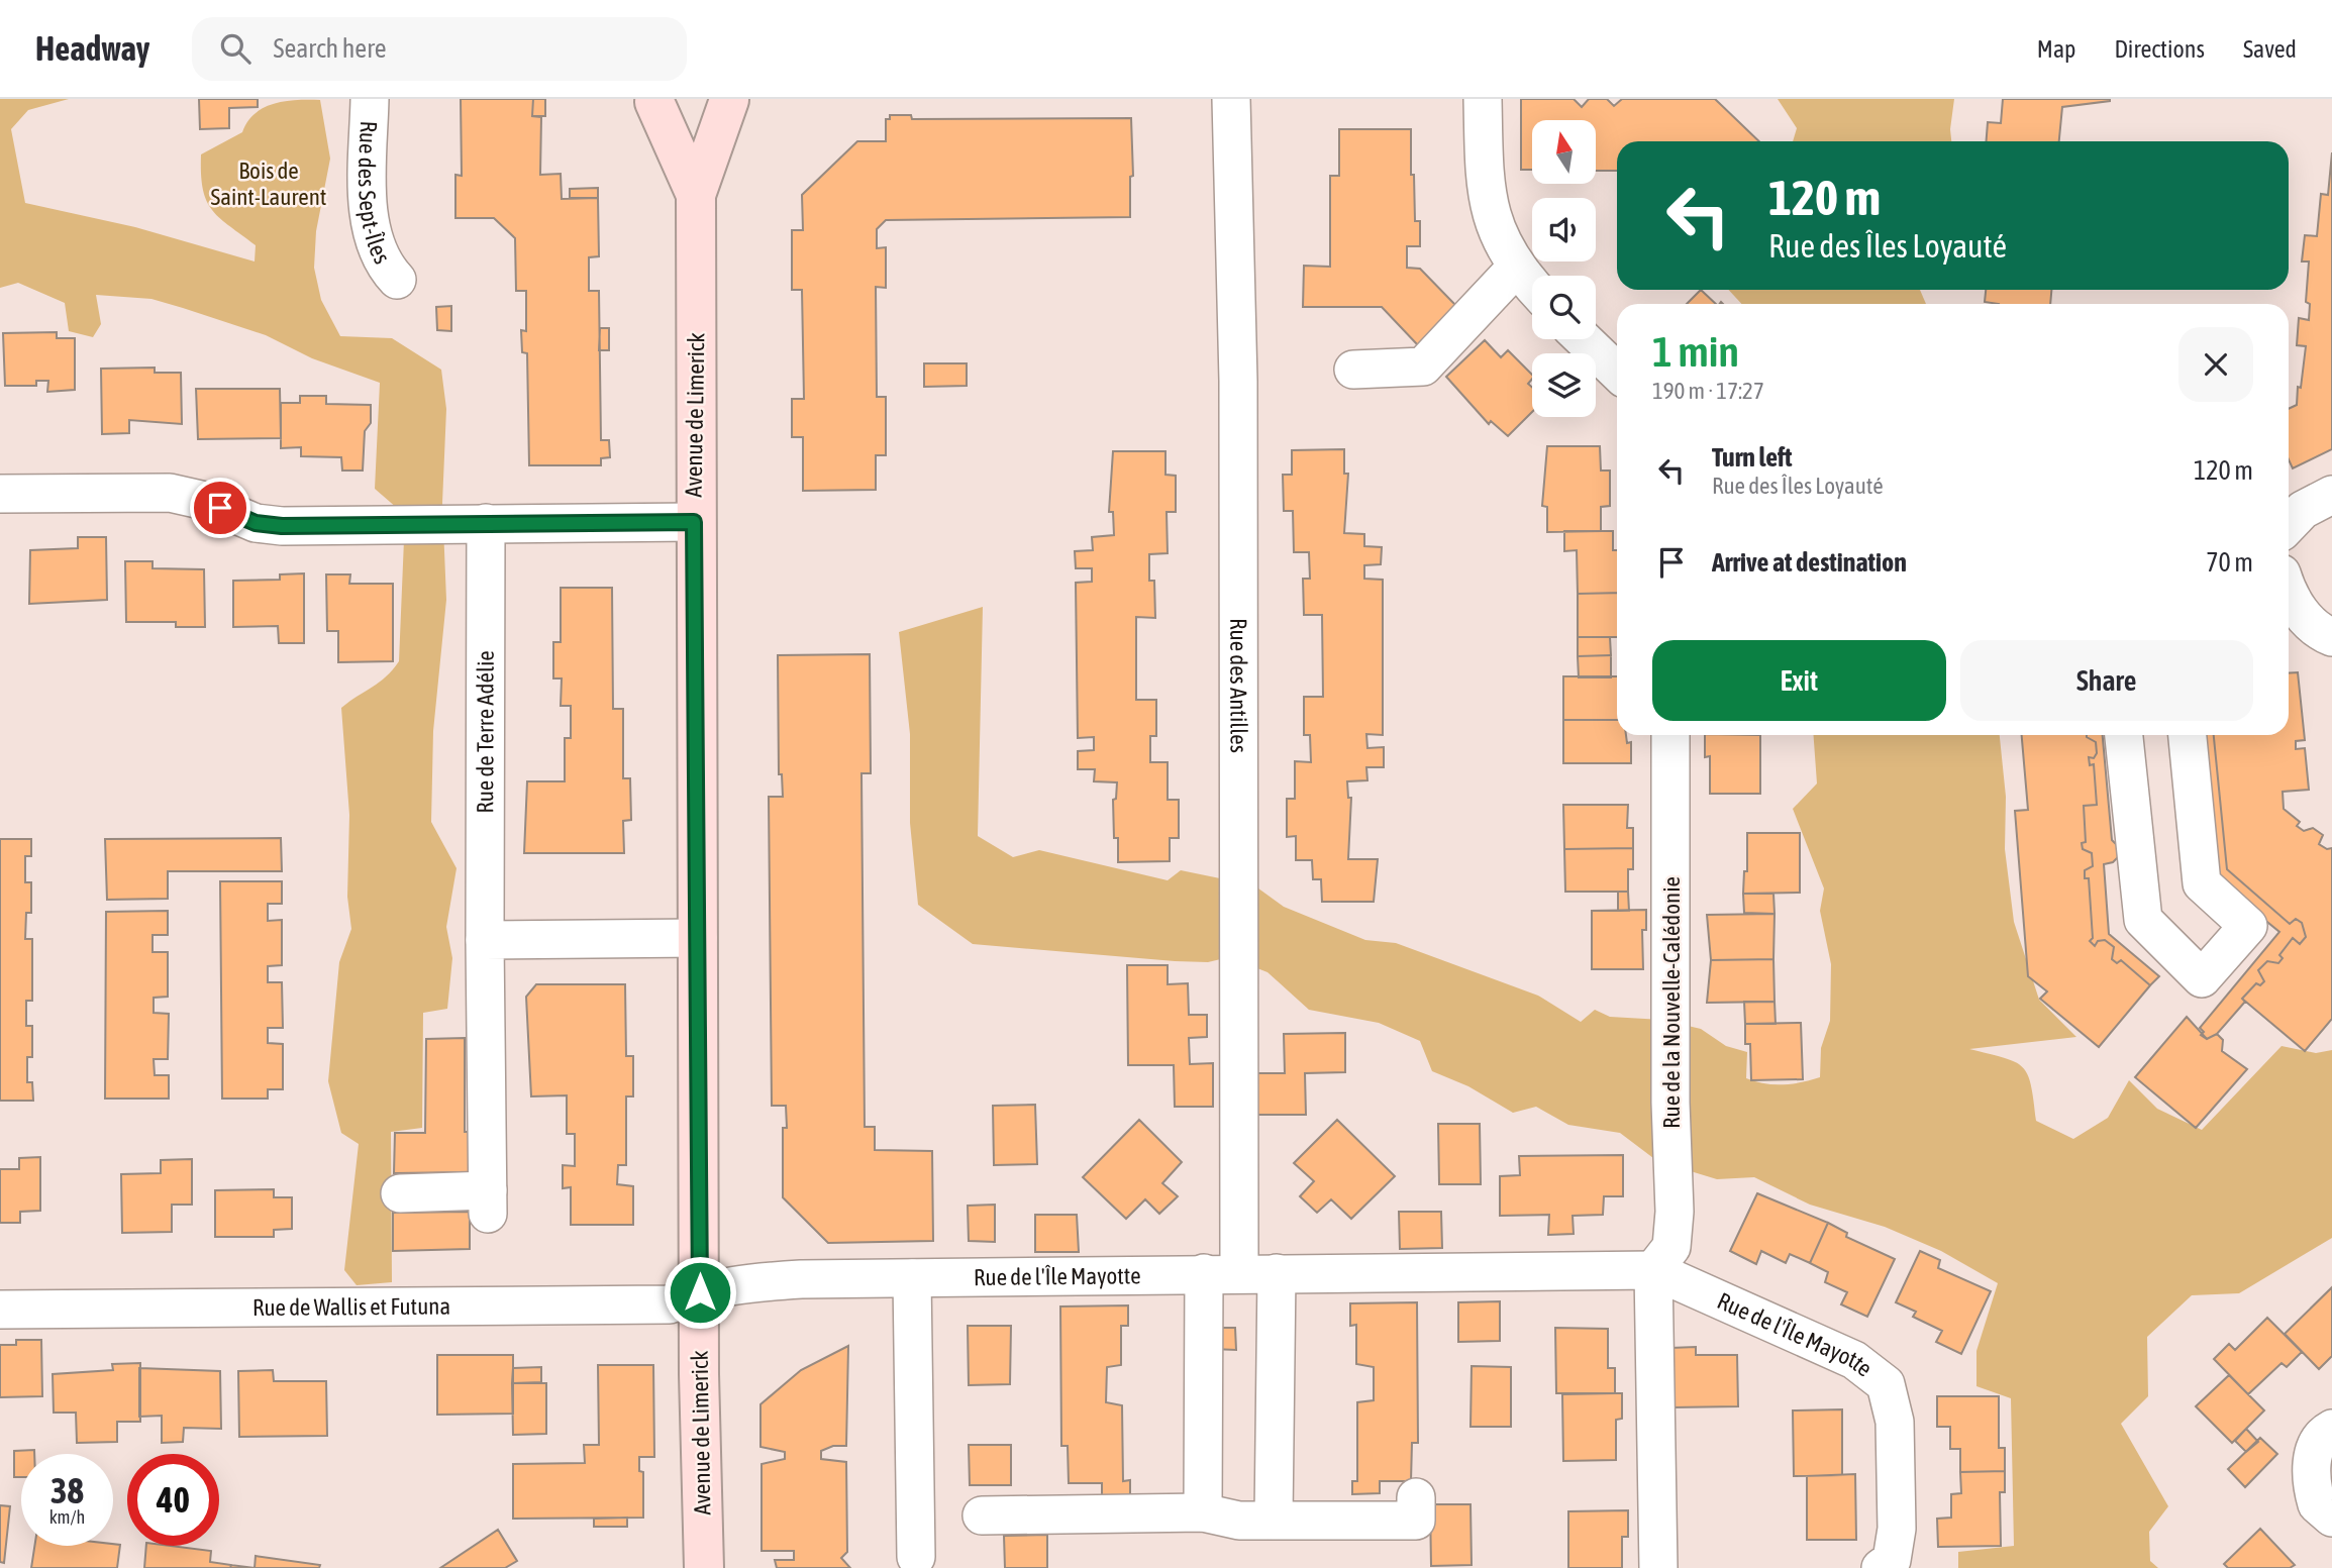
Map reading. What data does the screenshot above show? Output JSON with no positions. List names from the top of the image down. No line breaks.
{"streets":{"street":["Rue des Sept-Îles","Avenue de Limerick","Rue des Antilles","Rue de Terre Adélie","Rue de la Nouvelle-Calédonie","Rue de l'Île Mayotte","Rue de Wallis et Futuna"]},"crossings":[["Avenue de Limerick","Rue de l'Île Mayotte"],["Avenue de Limerick","Rue de Wallis et Futuna"],["Rue des Antilles","Rue de l'Île Mayotte"],["Rue de la Nouvelle-Calédonie","Rue de l'Île Mayotte"],["Rue de l'Île Mayotte","Rue de Wallis et Futuna"]],"parks":["Bois de Saint-Laurent"],"north":"top","page":{"header":"Headway","search":"Search here","nav":["Map","Directions","Saved"],"turn":["120 m","Rue des Îles Loyauté"],"heading":["1 min","190 m · 17:27"],"list":[{"name":"Turn left","note":"Rue des Îles Loyauté","value":"120 m"},{"name":"Arrive at destination","value":"70 m"}],"buttons":["Exit","Share"],"speed":"38 km/h","limit":"40"}}
